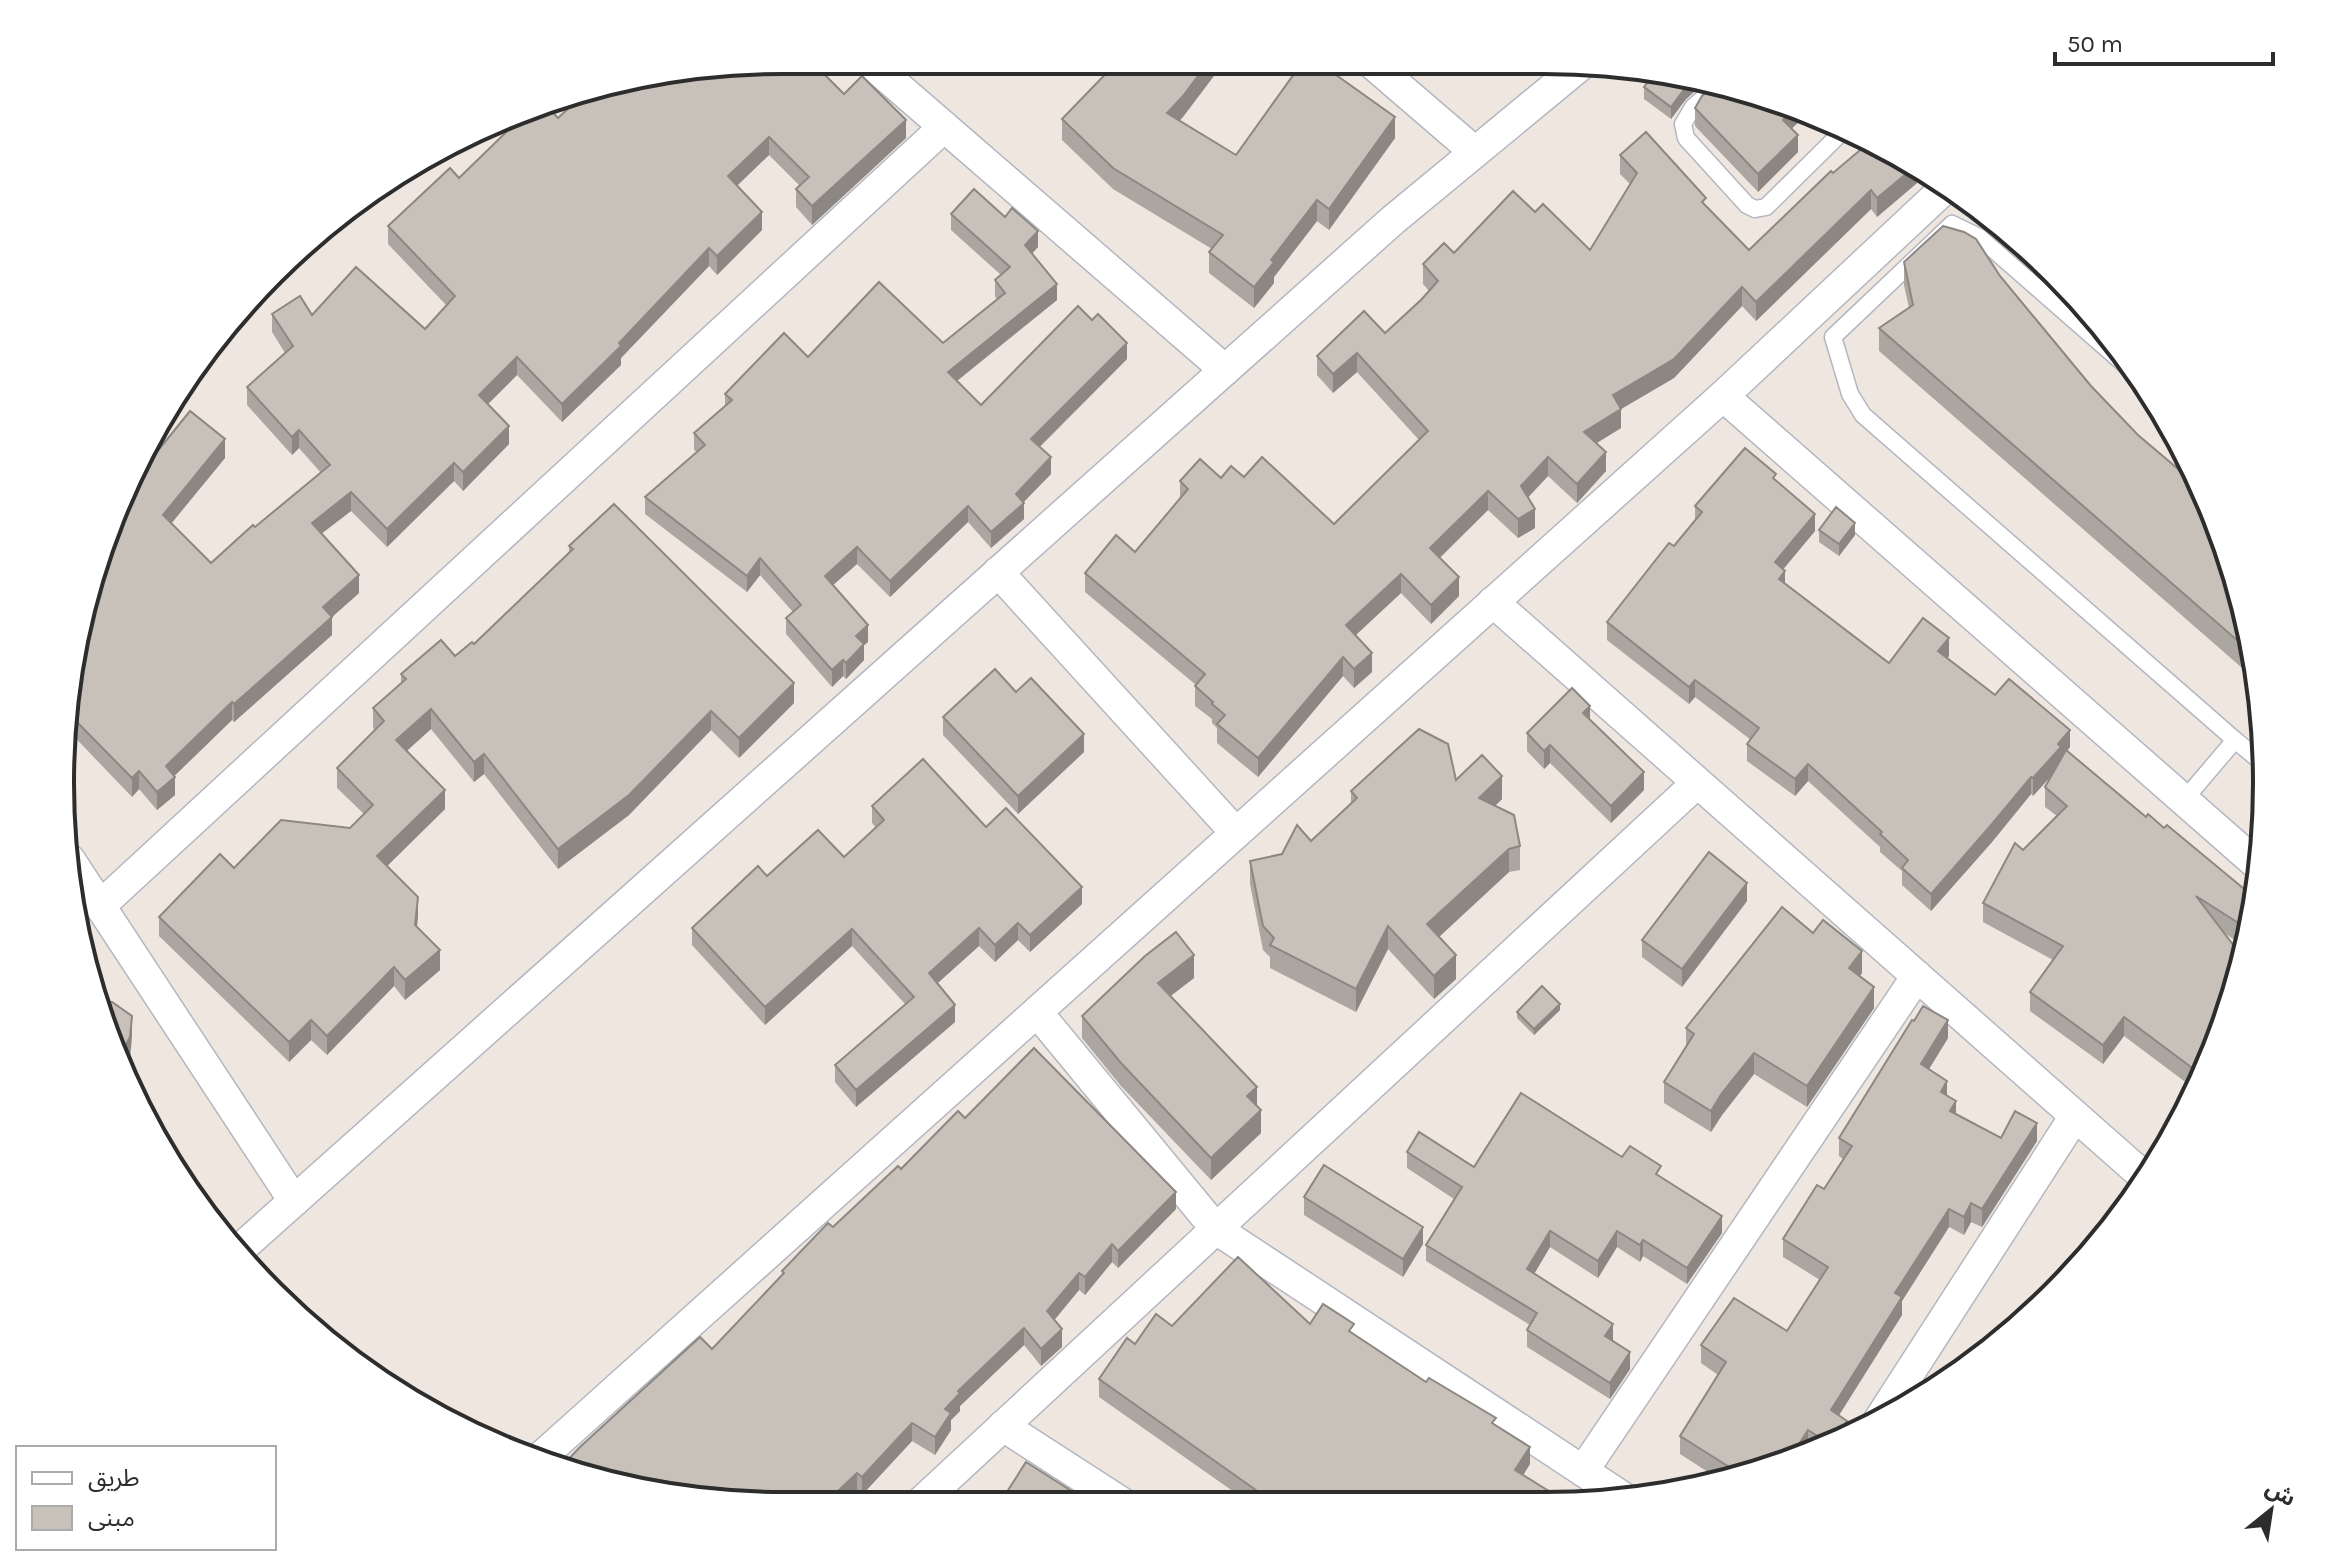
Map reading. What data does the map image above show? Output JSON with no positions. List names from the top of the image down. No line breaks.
{"legend":["طريق","مبنى"],"scale_bar":"50 m","north":"top right"}
